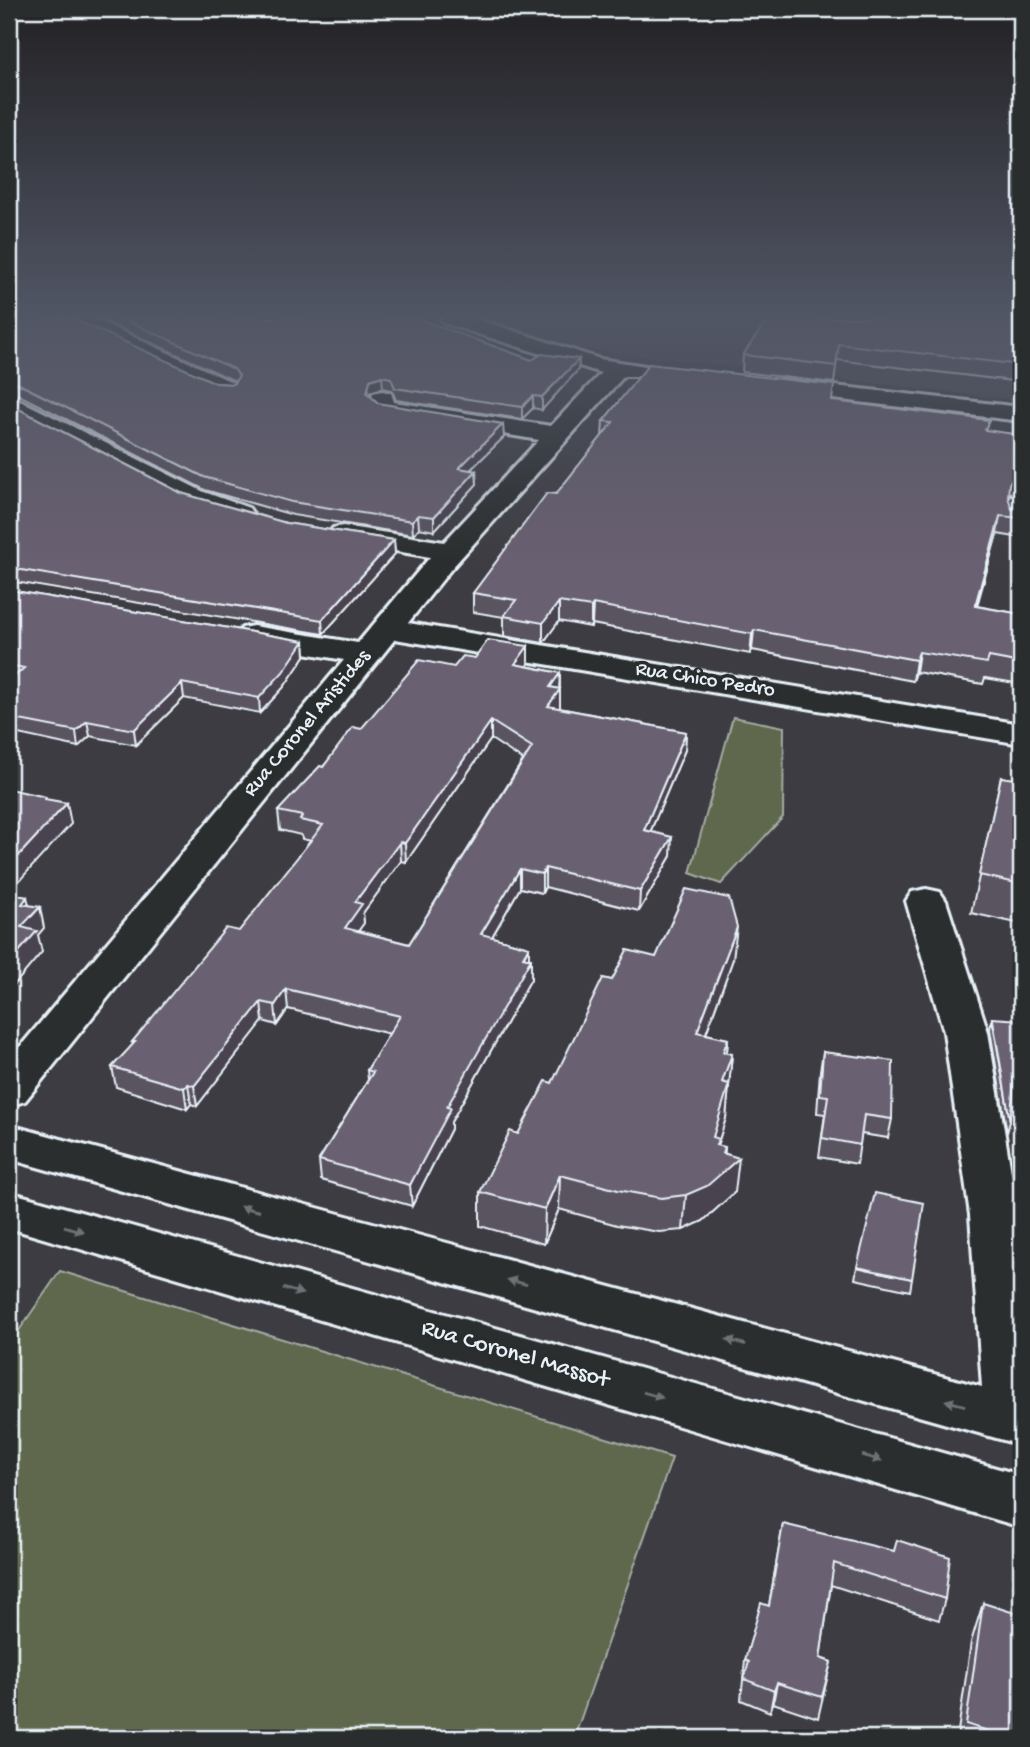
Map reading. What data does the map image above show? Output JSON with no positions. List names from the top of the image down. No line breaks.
{"streets":{"street":["Rua Chico Pedro","Rua Coronel Aristides","Rua Coronel Massot"]},"crossings":[["Rua Chico Pedro","Rua Coronel Aristides"]]}
